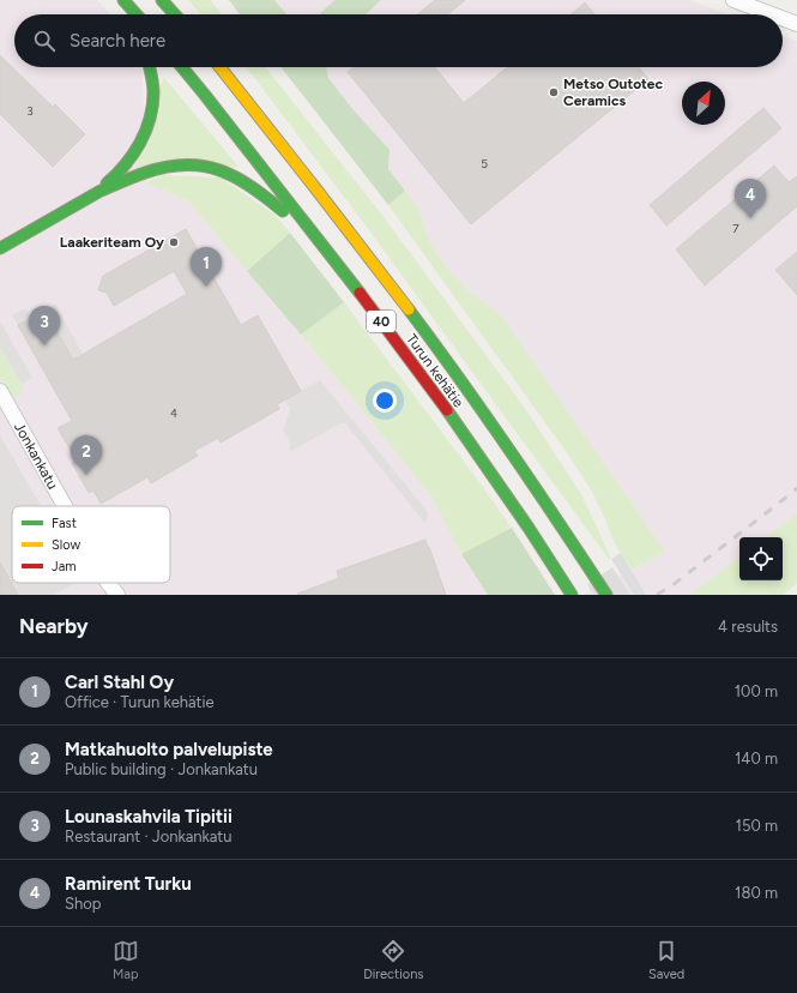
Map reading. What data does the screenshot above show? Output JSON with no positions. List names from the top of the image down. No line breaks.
{"streets":{"main road":["40","Turun kehätie"],"street":["Jonkankatu"]},"places":["Metso Outotec Ceramics","Laakeriteam Oy"],"house_numbers":["3","5","7","4"],"legend":["Fast","Slow","Jam"],"north":"top right","page":{"search":"Search here","pins":["4","1","3","2"],"heading":["Nearby","4 results"],"list":[{"mark":"1","name":"Carl Stahl Oy","note":"Office · Turun kehätie","value":"100 m"},{"mark":"2","name":"Matkahuolto palvelupiste","note":"Public building · Jonkankatu","value":"140 m"},{"mark":"3","name":"Lounaskahvila Tipitii","note":"Restaurant · Jonkankatu","value":"150 m"},{"mark":"4","name":"Ramirent Turku","note":"Shop","value":"180 m"}],"nav":["Map","Directions","Saved"]}}
